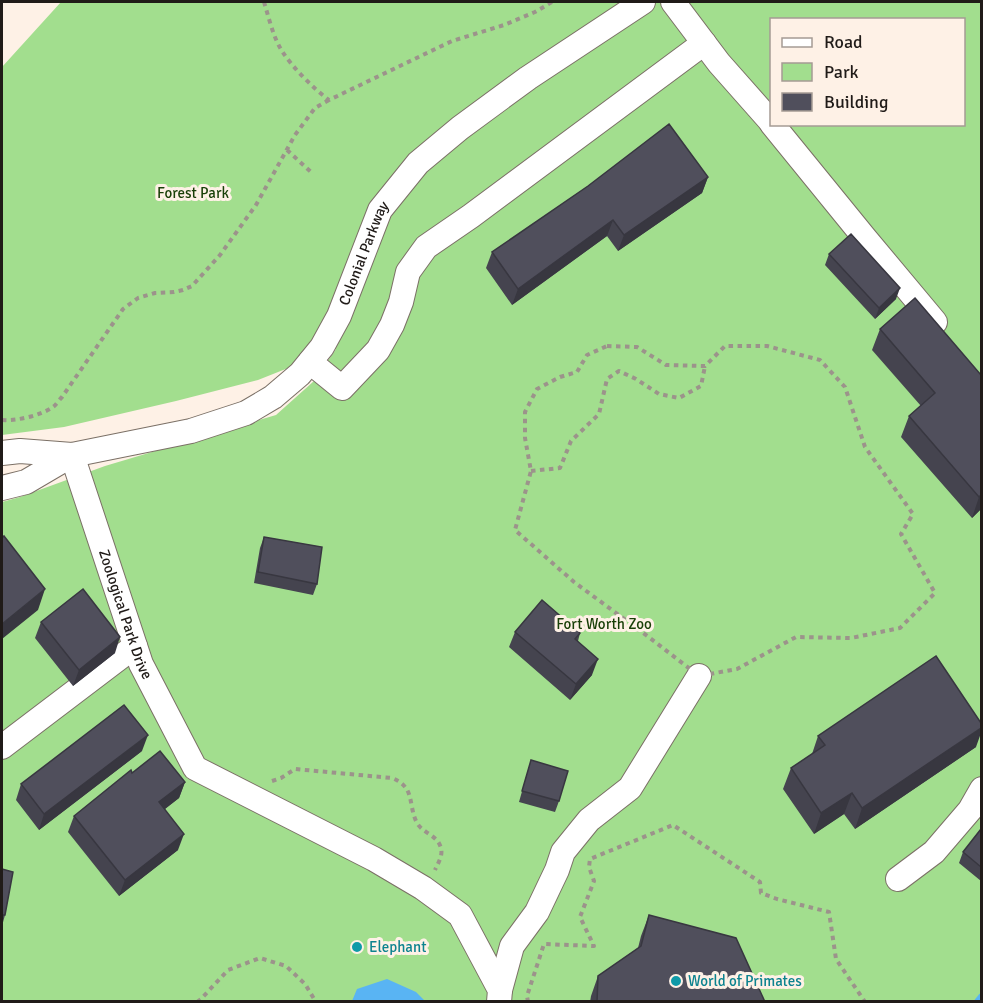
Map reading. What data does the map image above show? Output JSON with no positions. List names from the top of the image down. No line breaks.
{"streets":{"street":["Colonial Parkway","Zoological Park Drive"]},"crossings":[["Colonial Parkway","Zoological Park Drive"]],"parks":["Forest Park","Fort Worth Zoo"],"places":["Elephant","World of Primates"],"legend":["Road","Park","Building"]}
